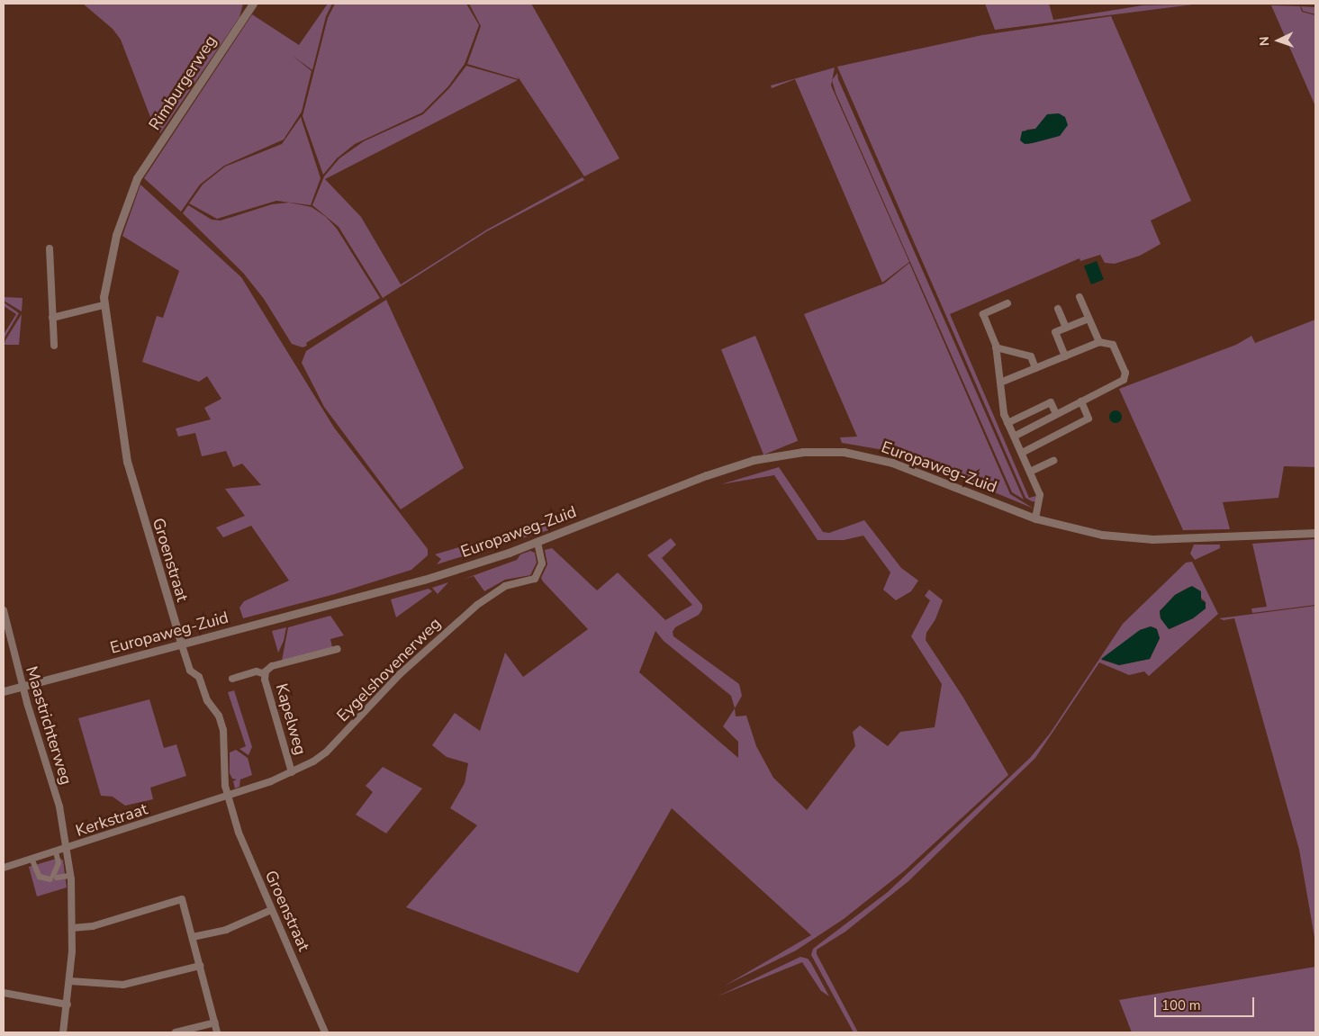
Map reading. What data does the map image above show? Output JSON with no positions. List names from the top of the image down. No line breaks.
{"streets":{"street":["Rimburgerweg","Europaweg-Zuid","Groenstraat","Eygelshovenerweg","Kapelweg","Maastrichterweg","Kerkstraat"]},"crossings":[["Rimburgerweg","Groenstraat"],["Europaweg-Zuid","Groenstraat"],["Europaweg-Zuid","Eygelshovenerweg"],["Europaweg-Zuid","Maastrichterweg"],["Groenstraat","Eygelshovenerweg"],["Groenstraat","Kerkstraat"],["Eygelshovenerweg","Kapelweg"],["Eygelshovenerweg","Kerkstraat"],["Maastrichterweg","Kerkstraat"]],"scale_bar":"100 m","north":"left"}
